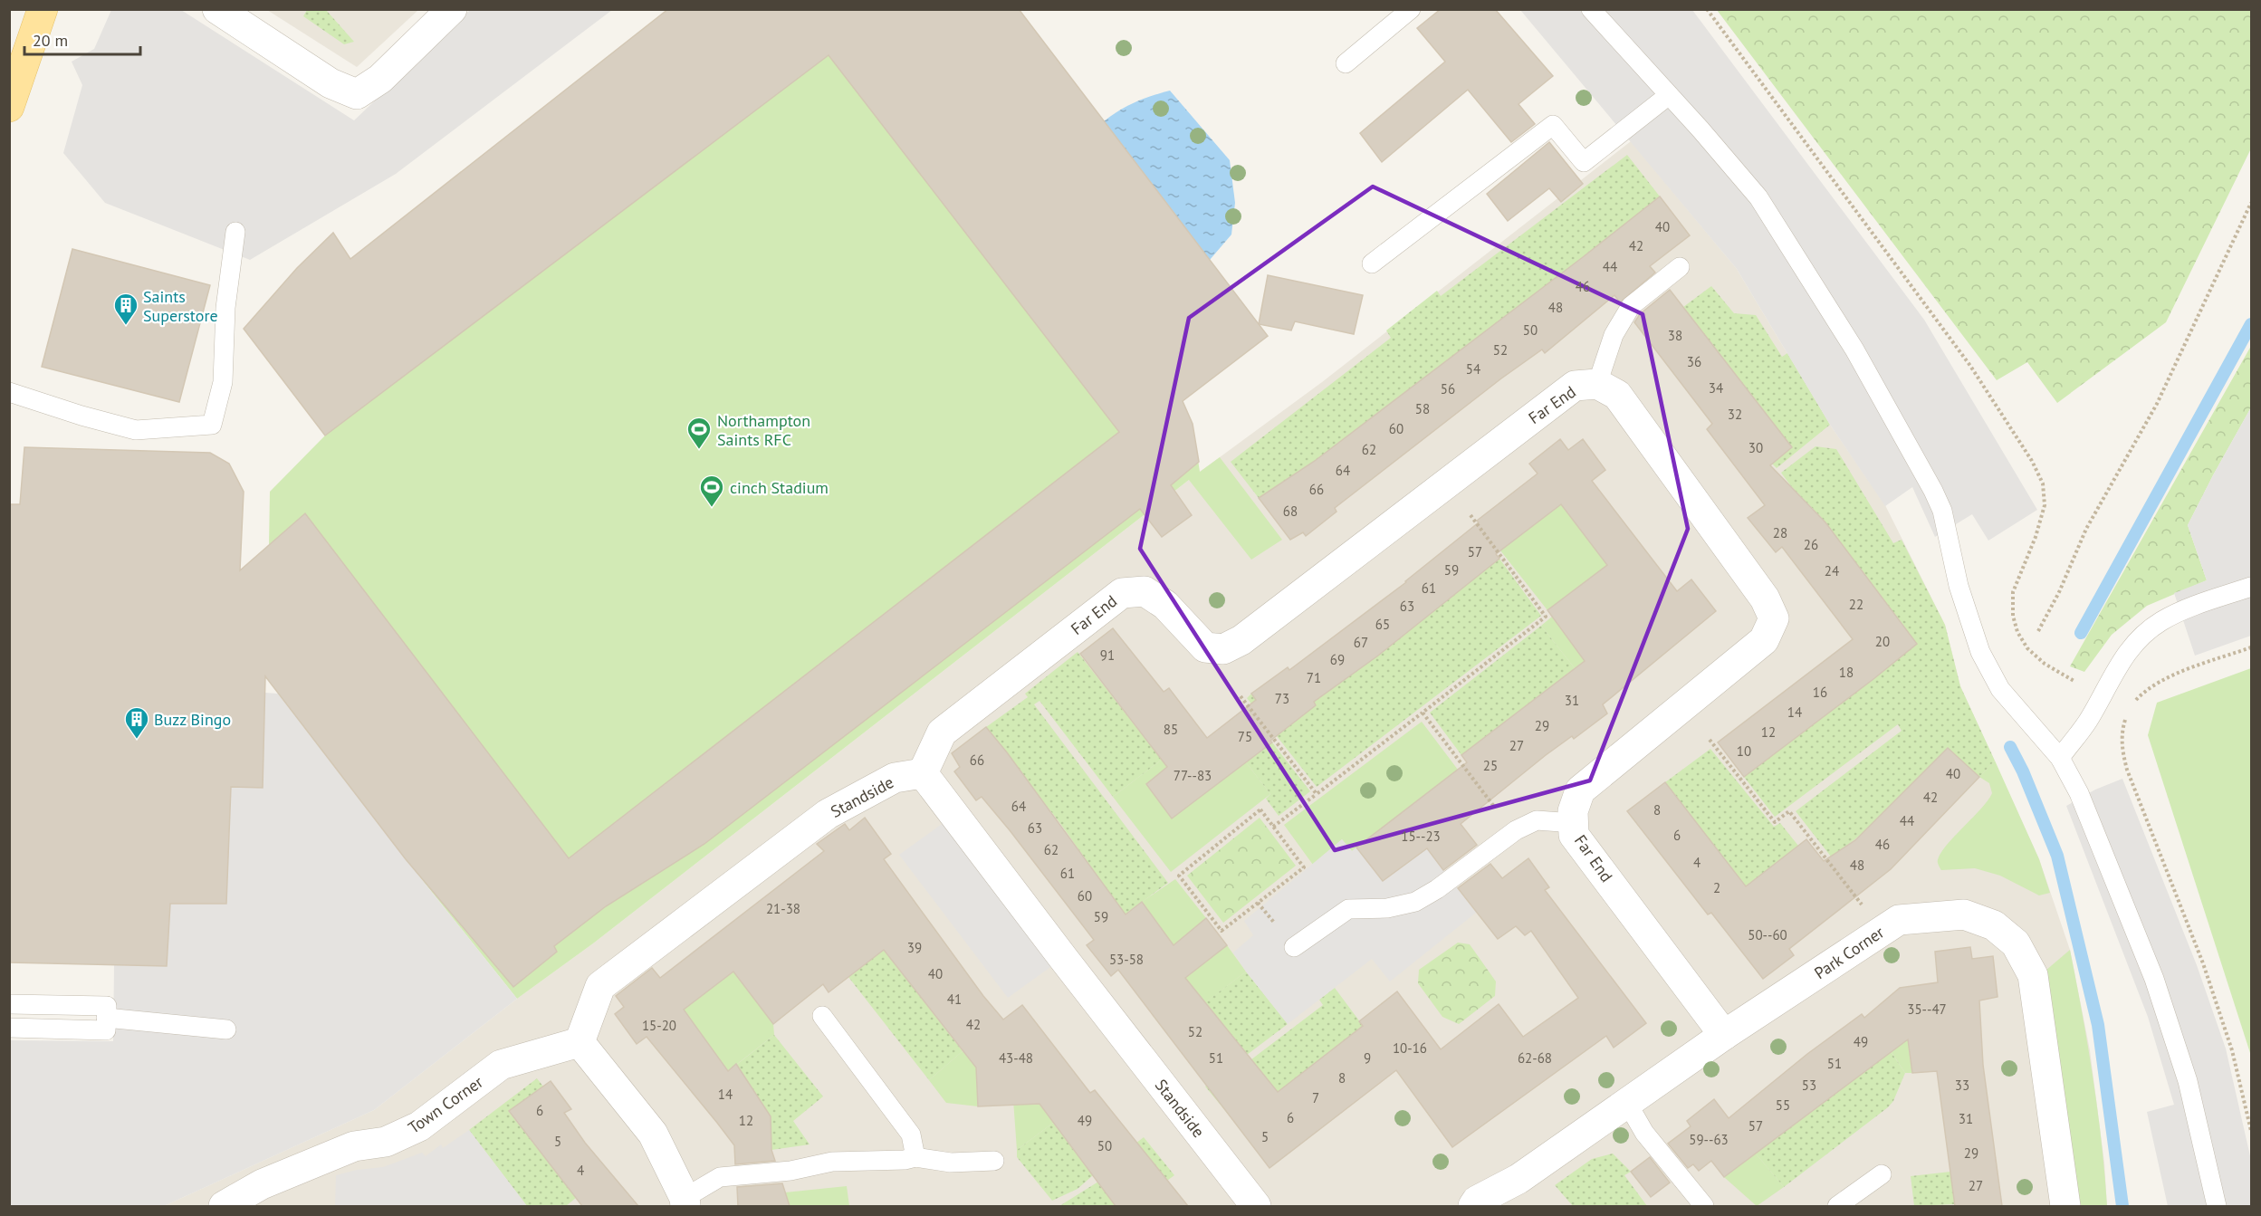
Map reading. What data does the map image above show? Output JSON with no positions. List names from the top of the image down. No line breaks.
{"streets":{"street":["Far End","Standside","Park Corner","Town Corner"]},"crossings":[["Far End","Standside"],["Far End","Park Corner"],["Standside","Town Corner"]],"places":{"building":["Saints Superstore","Buzz Bingo"],"sports":["Northampton Saints RFC","cinch Stadium"]},"house_numbers":["40","42","44","46","48","50","38","52","36","54","34","56","58","32","60","30","62","64","66","68","28","26","57","59","24","61","22","63","65","20","67","91","69","18","71","16","73","31","14","29","85","12","75","27","10","66","25","40","77--83","42","64","8","44","63","6","15--23","46","62","4","48","61","2","60","21-38","59","50--60","39","53-58","40","41","35--47","42","15-20","52","49","10-16","43-48","51","9","62-68","51","8","53","33","14","7","55","6","6","31","12","49","57","5","59--63","5","50","29","4","27"],"scale_bar":"20 m"}
